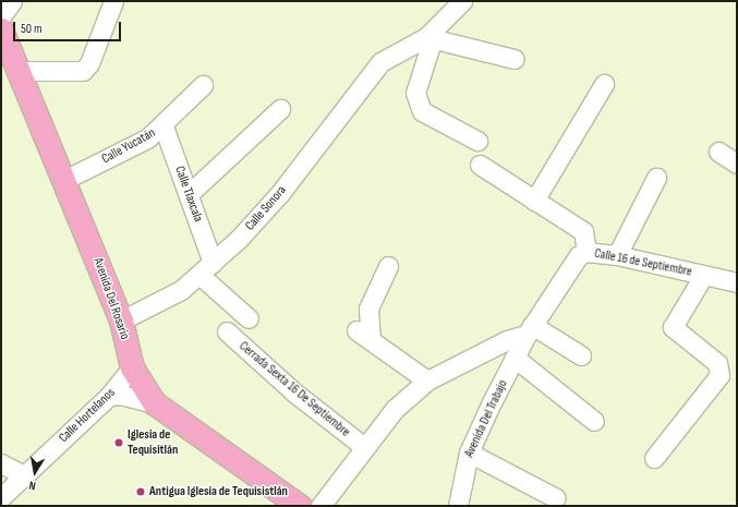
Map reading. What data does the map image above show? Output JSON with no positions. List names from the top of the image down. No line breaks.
{"streets":{"main road":["Avenida Del Rosario"],"street":["Calle Yucatán","Calle Tlaxcala","Calle Sonora","Calle 16 de Septiembre","Cerrada Sexta 16 De Septiembre","Calle Hortelanos","Avenida Del Trabajo"]},"crossings":[["Calle Yucatán","Calle Tlaxcala"],["Calle Yucatán","Avenida Del Rosario"],["Calle Tlaxcala","Calle Sonora"],["Calle Sonora","Avenida Del Rosario"],["Calle 16 de Septiembre","Avenida Del Trabajo"],["Avenida Del Rosario","Calle Hortelanos"]],"places":["Iglesia de Tequisitlán","Antigua Iglesia de Tequisistlán"],"scale_bar":"50 m","north":"bottom"}
